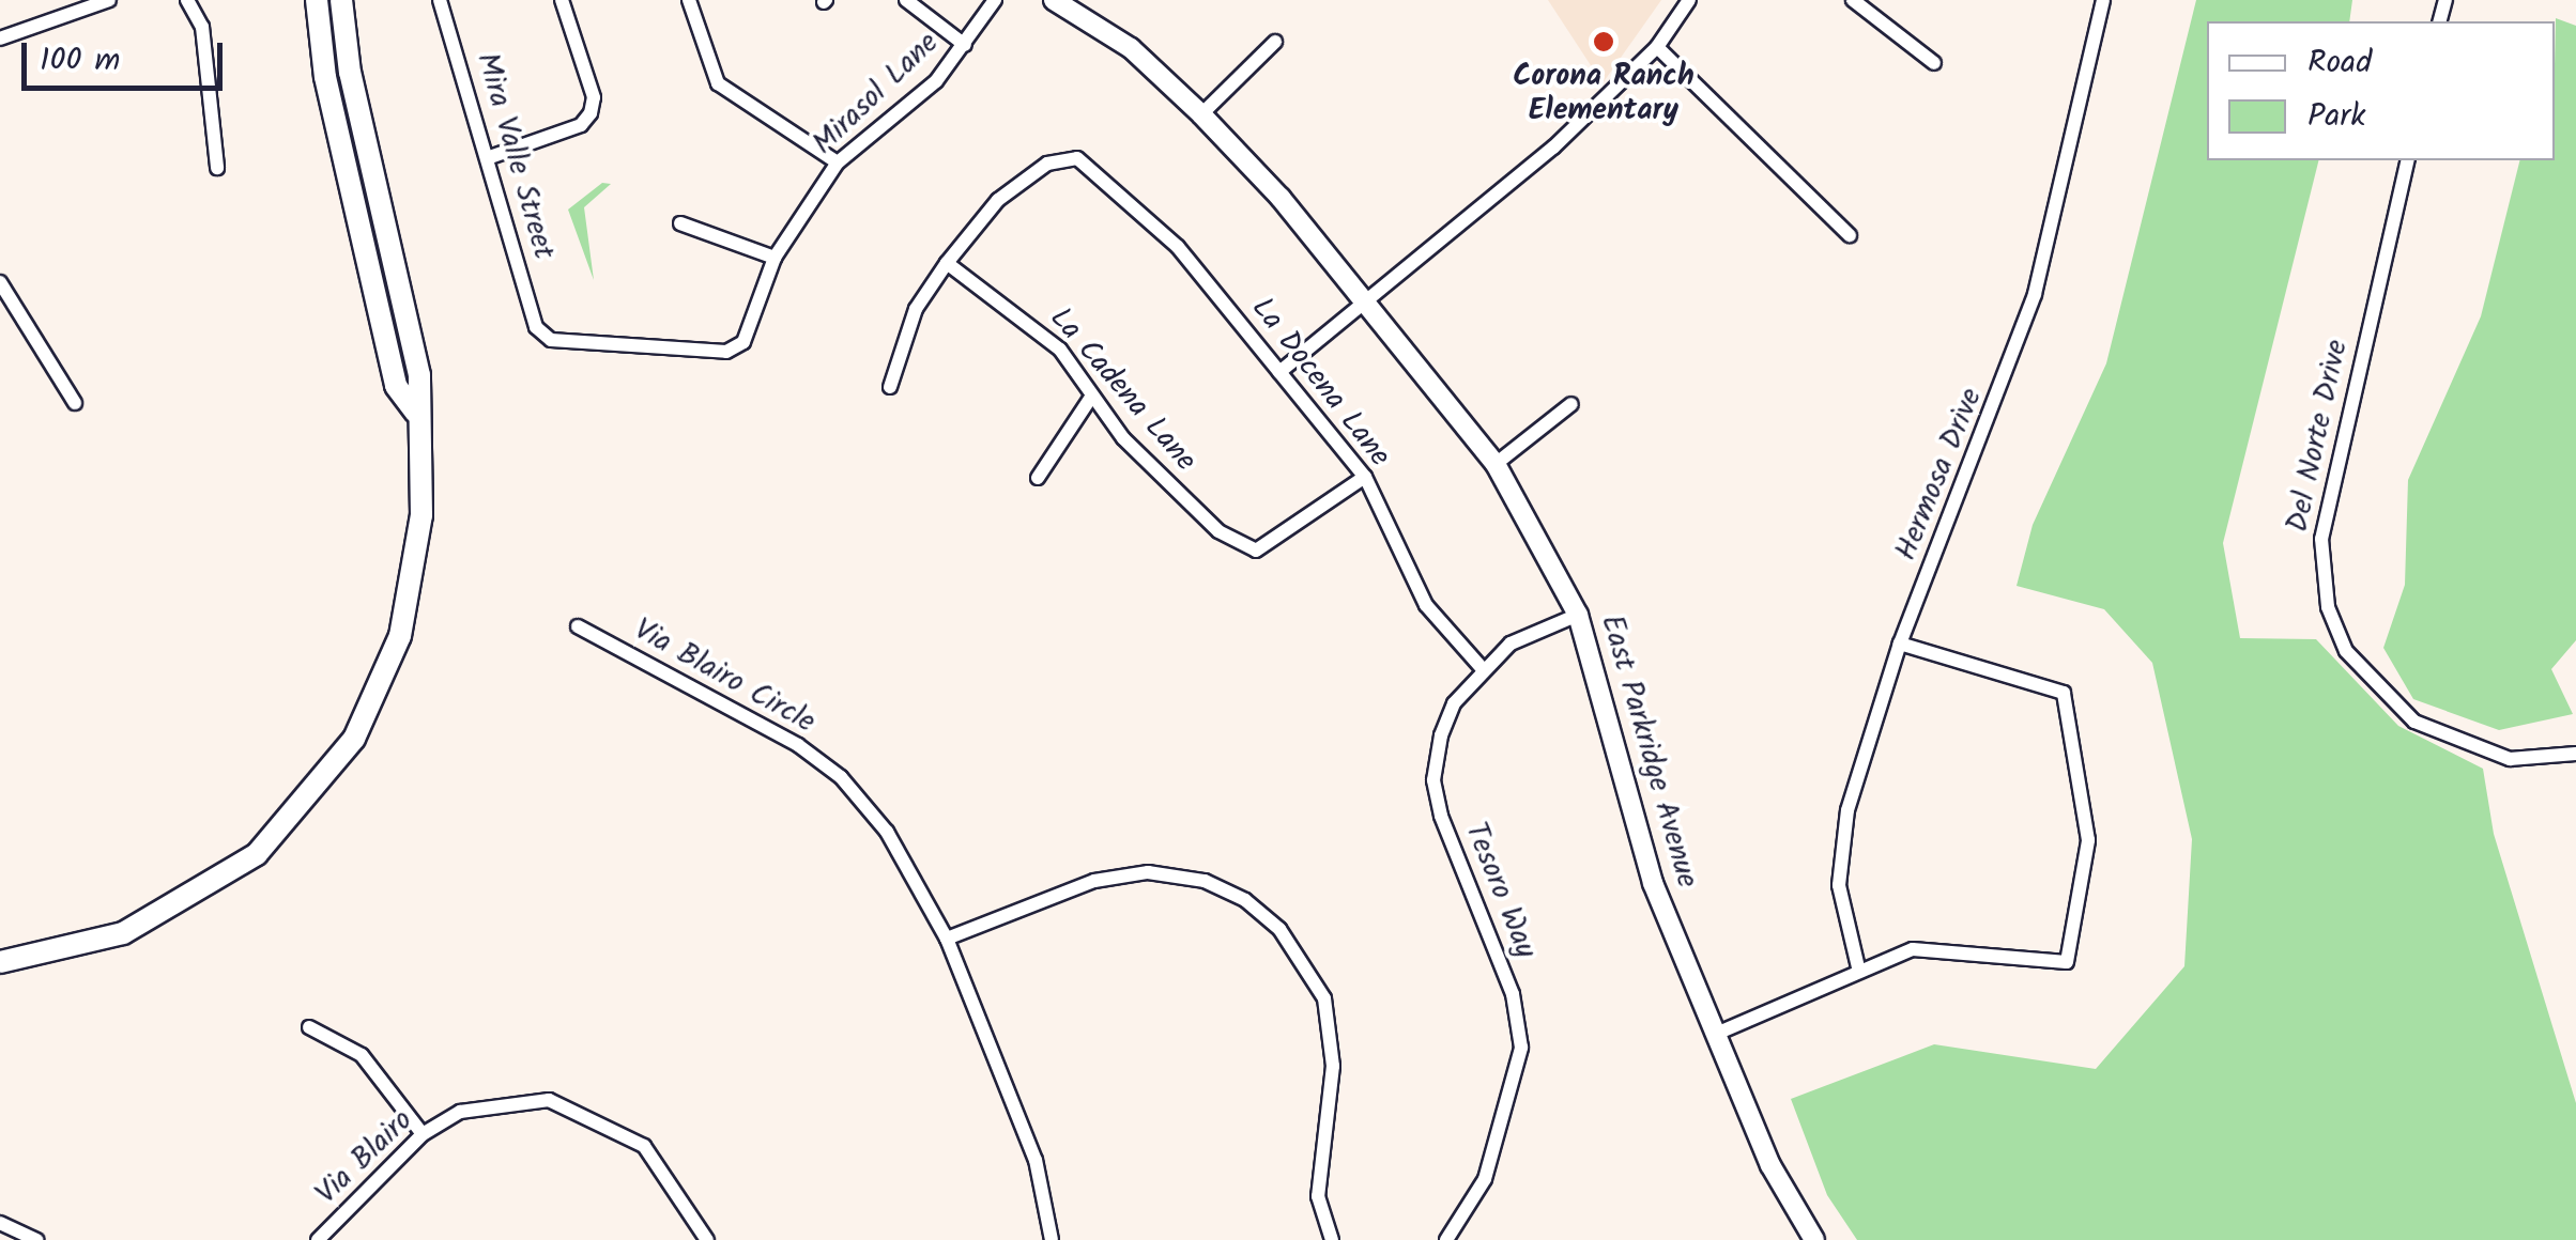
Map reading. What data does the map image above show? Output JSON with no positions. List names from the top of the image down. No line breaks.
{"streets":{"main road":["East Parkridge Avenue"],"street":["Mirasol Lane","Mira Valle Street","La Docena Lane","La Cadena Lane","Del Norte Drive","Hermosa Drive","Via Blairo Circle","Tesoro Way","Via Blairo"]},"crossings":[["Mirasol Lane","Mira Valle Street"],["La Docena Lane","La Cadena Lane"],["La Docena Lane","Tesoro Way"],["East Parkridge Avenue","Tesoro Way"]],"places":["Corona Ranch Elementary"],"legend":["Road","Park"],"scale_bar":"100 m"}
